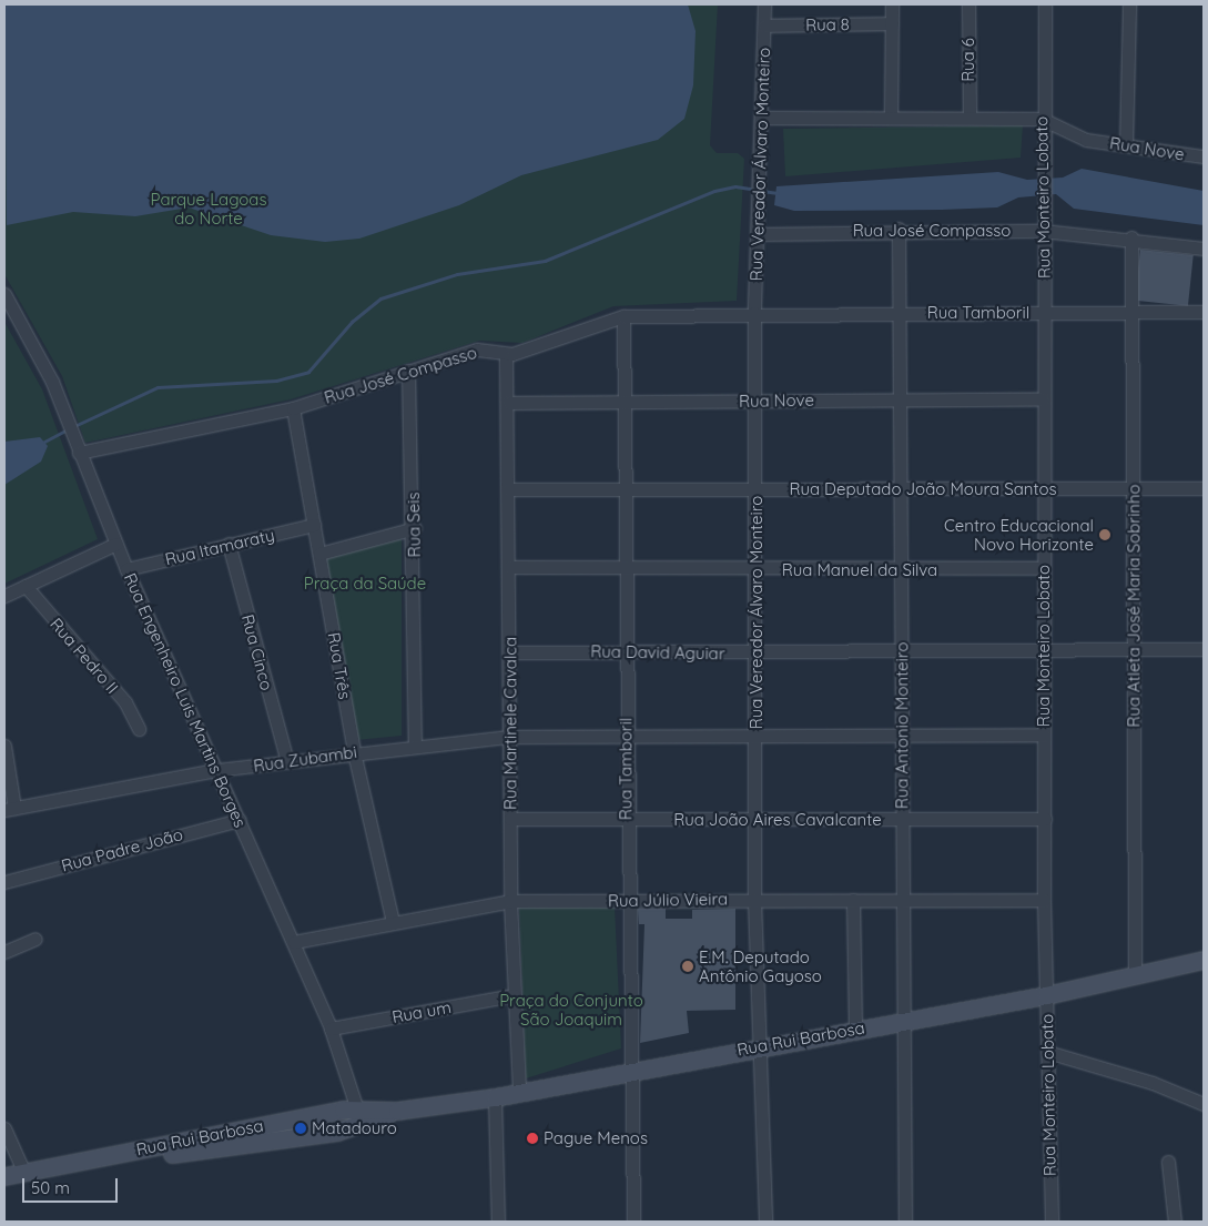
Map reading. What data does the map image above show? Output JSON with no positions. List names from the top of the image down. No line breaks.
{"streets":{"street":["Rua 8","Rua 6","Rua Nove","Rua Vereador Álvaro Monteiro","Rua Monteiro Lobato","Rua José Compasso","Rua Tamboril","Rua Deputado João Moura Santos","Rua Seis","Rua Itamaraty","Rua Manuel da Silva","Rua Atleta José Maria Sobrinho","Rua Cinco","Rua David Aguiar","Rua Pedro II","Rua Três","Rua Engenheiro Luis Martins Borges","Rua Martinele Cavalca","Rua Antonio Monteiro","Rua Zubambi","Rua João Aires Cavalcante","Rua Padre João","Rua Júlio Vieira","Rua um","Rua Rui Barbosa"]},"crossings":[["Rua 8","Rua Vereador Álvaro Monteiro"],["Rua 6","Rua Nove"],["Rua Nove","Rua Vereador Álvaro Monteiro"],["Rua Nove","Rua Monteiro Lobato"],["Rua Nove","Rua Tamboril"],["Rua Nove","Rua Martinele Cavalca"],["Rua Nove","Rua Antonio Monteiro"],["Rua Vereador Álvaro Monteiro","Rua José Compasso"],["Rua Vereador Álvaro Monteiro","Rua Tamboril"],["Rua Vereador Álvaro Monteiro","Rua Deputado João Moura Santos"],["Rua Vereador Álvaro Monteiro","Rua Manuel da Silva"],["Rua Vereador Álvaro Monteiro","Rua David Aguiar"],["Rua Vereador Álvaro Monteiro","Rua Zubambi"],["Rua Vereador Álvaro Monteiro","Rua João Aires Cavalcante"],["Rua Vereador Álvaro Monteiro","Rua Júlio Vieira"],["Rua Vereador Álvaro Monteiro","Rua Rui Barbosa"],["Rua Monteiro Lobato","Rua José Compasso"],["Rua Monteiro Lobato","Rua Tamboril"],["Rua Monteiro Lobato","Rua Deputado João Moura Santos"],["Rua Monteiro Lobato","Rua Manuel da Silva"],["Rua Monteiro Lobato","Rua David Aguiar"],["Rua Monteiro Lobato","Rua Zubambi"],["Rua Monteiro Lobato","Rua João Aires Cavalcante"],["Rua Monteiro Lobato","Rua Júlio Vieira"],["Rua Monteiro Lobato","Rua Rui Barbosa"],["Rua José Compasso","Rua Tamboril"],["Rua José Compasso","Rua Seis"],["Rua José Compasso","Rua Atleta José Maria Sobrinho"],["Rua José Compasso","Rua Três"],["Rua José Compasso","Rua Engenheiro Luis Martins Borges"],["Rua José Compasso","Rua Martinele Cavalca"],["Rua José Compasso","Rua Antonio Monteiro"],["Rua Tamboril","Rua Deputado João Moura Santos"],["Rua Tamboril","Rua Manuel da Silva"],["Rua Tamboril","Rua Atleta José Maria Sobrinho"],["Rua Tamboril","Rua David Aguiar"],["Rua Tamboril","Rua Antonio Monteiro"],["Rua Tamboril","Rua Zubambi"],["Rua Tamboril","Rua João Aires Cavalcante"],["Rua Tamboril","Rua Júlio Vieira"],["Rua Tamboril","Rua Rui Barbosa"],["Rua Deputado João Moura Santos","Rua Atleta José Maria Sobrinho"],["Rua Deputado João Moura Santos","Rua Martinele Cavalca"],["Rua Deputado João Moura Santos","Rua Antonio Monteiro"],["Rua Seis","Rua Zubambi"],["Rua Itamaraty","Rua Cinco"],["Rua Itamaraty","Rua Três"],["Rua Itamaraty","Rua Engenheiro Luis Martins Borges"],["Rua Manuel da Silva","Rua Martinele Cavalca"],["Rua Manuel da Silva","Rua Antonio Monteiro"],["Rua Atleta José Maria Sobrinho","Rua David Aguiar"],["Rua Atleta José Maria Sobrinho","Rua Rui Barbosa"],["Rua Cinco","Rua Zubambi"],["Rua David Aguiar","Rua Martinele Cavalca"],["Rua David Aguiar","Rua Antonio Monteiro"],["Rua Três","Rua Zubambi"],["Rua Três","Rua Júlio Vieira"],["Rua Engenheiro Luis Martins Borges","Rua Zubambi"],["Rua Engenheiro Luis Martins Borges","Rua Padre João"],["Rua Engenheiro Luis Martins Borges","Rua Júlio Vieira"],["Rua Engenheiro Luis Martins Borges","Rua um"],["Rua Engenheiro Luis Martins Borges","Rua Rui Barbosa"],["Rua Martinele Cavalca","Rua Zubambi"],["Rua Martinele Cavalca","Rua João Aires Cavalcante"],["Rua Martinele Cavalca","Rua Júlio Vieira"],["Rua Martinele Cavalca","Rua um"],["Rua Martinele Cavalca","Rua Rui Barbosa"],["Rua Antonio Monteiro","Rua Zubambi"],["Rua Antonio Monteiro","Rua João Aires Cavalcante"],["Rua Antonio Monteiro","Rua Júlio Vieira"],["Rua Antonio Monteiro","Rua Rui Barbosa"]],"parks":["Parque Lagoas do Norte","Praça da Saúde","Praça do Conjunto São Joaquim"],"places":["Centro Educacional Novo Horizonte","E.M. Deputado Antônio Gayoso","Matadouro","Pague Menos"],"scale_bar":"50 m"}
